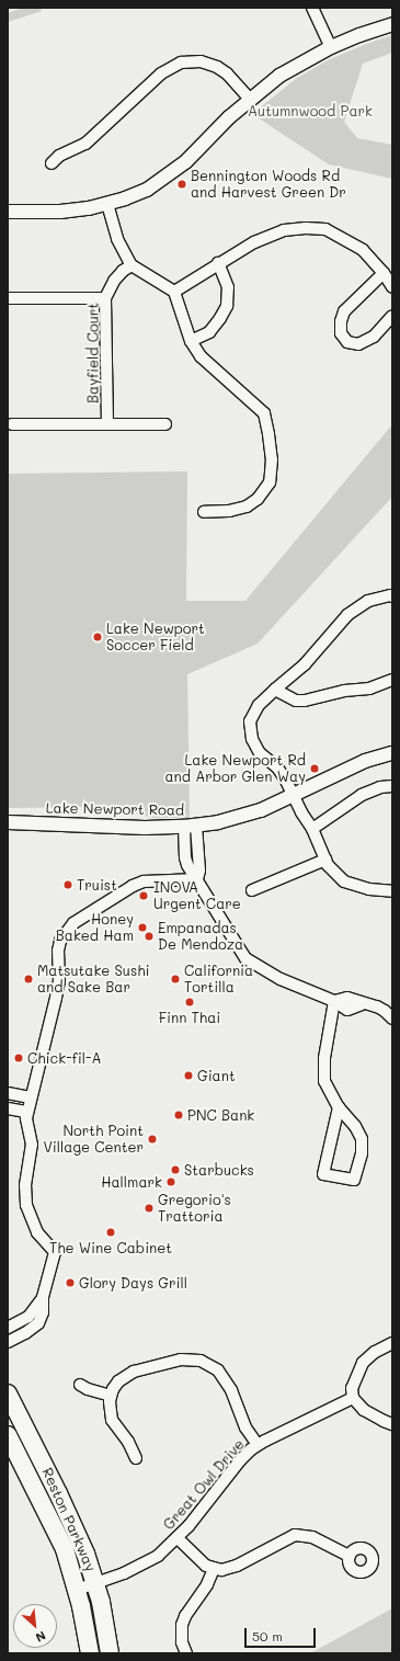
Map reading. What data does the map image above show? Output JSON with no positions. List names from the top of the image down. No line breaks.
{"streets":{"main road":["Reston Parkway"],"street":["Bayfield Court","Lake Newport Road","Great Owl Drive"]},"crossings":[["Great Owl Drive","Reston Parkway"]],"parks":["Autumnwood Park"],"places":["Bennington Woods Rd and Harvest Green Dr","Lake Newport Soccer Field","Lake Newport Rd and Arbor Glen Way","Truist","INOVA Urgent Care","Honey Baked Ham","Empanadas De Mendoza","Matsutake Sushi and Sake Bar","California Tortilla","Finn Thai","Chick-fil-A","Giant","PNC Bank","North Point Village Center","Starbucks","Hallmark","Gregorio's Trattoria","The Wine Cabinet","Glory Days Grill"],"scale_bar":"50 m","north":"bottom right"}
